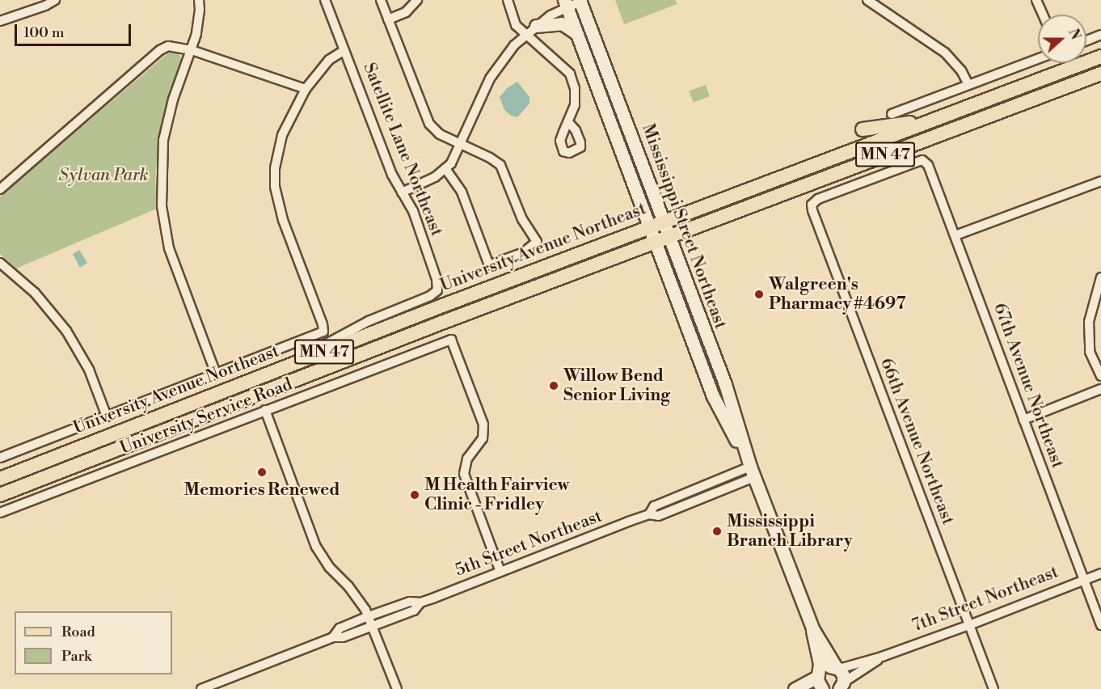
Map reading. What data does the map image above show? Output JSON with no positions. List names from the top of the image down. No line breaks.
{"streets":{"main road":["MN 47","University Avenue Northeast"],"street":["Satellite Lane Northeast","Mississippi Street Northeast","67th Avenue Northeast","University Service Road","66th Avenue Northeast","5th Street Northeast","7th Street Northeast"]},"crossings":[["Satellite Lane Northeast","University Avenue Northeast"],["Mississippi Street Northeast","University Avenue Northeast"],["Mississippi Street Northeast","5th Street Northeast"],["Mississippi Street Northeast","7th Street Northeast"],["67th Avenue Northeast","66th Avenue Northeast"],["67th Avenue Northeast","7th Street Northeast"],["University Service Road","5th Street Northeast"],["66th Avenue Northeast","7th Street Northeast"]],"parks":["Sylvan Park"],"places":["Walgreen's Pharmacy #4697","Willow Bend Senior Living","Memories Renewed","M Health Fairview Clinic - Fridley","Mississippi Branch Library"],"legend":["Road","Park"],"scale_bar":"100 m","north":"right"}
